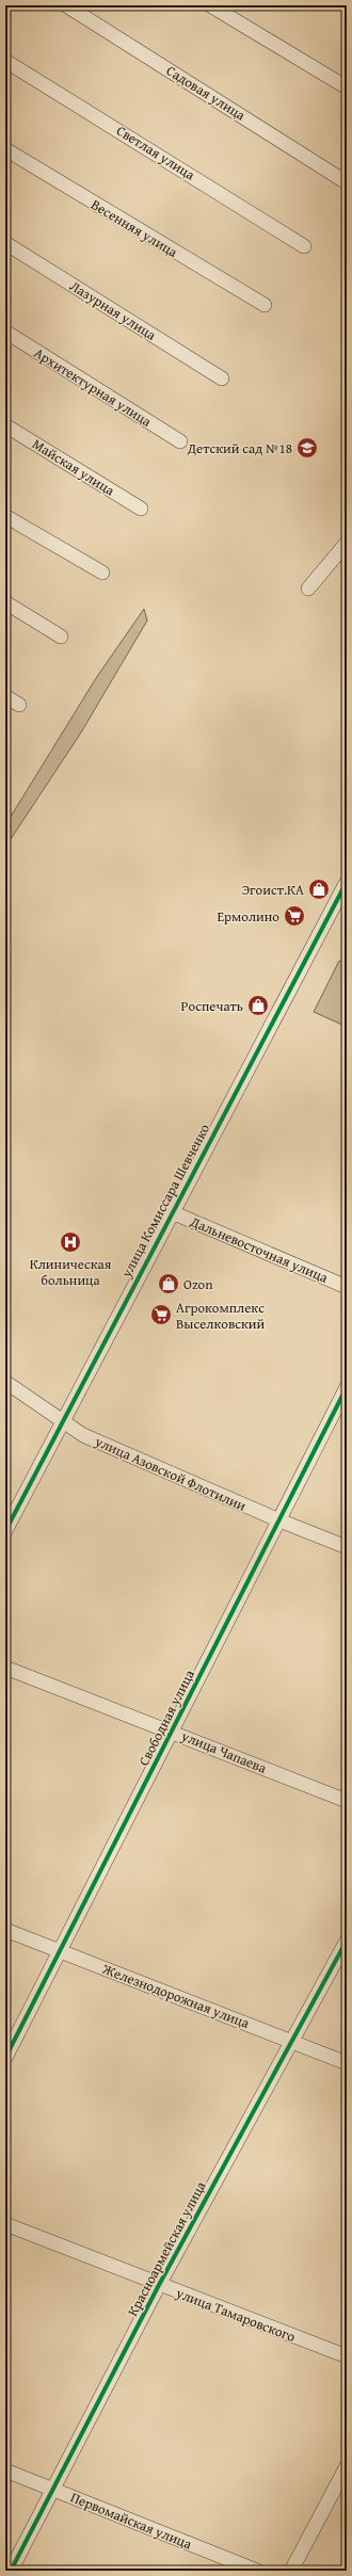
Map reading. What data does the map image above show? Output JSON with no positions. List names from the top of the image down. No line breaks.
{"streets":{"street":["Садовая улица","Светлая улица","Весенняя улица","Лазурная улица","Архитектурная улица","Майская улица","улица Комиссара Шевченко","Дальневосточная улица","улица Азовской Флотилии","Свободная улица","улица Чапаева","Железнодорожная улица","Красноармейская улица","улица Тамаровского","Первомайская улица"]},"crossings":[["улица Комиссара Шевченко","Дальневосточная улица"],["улица Комиссара Шевченко","улица Азовской Флотилии"],["улица Азовской Флотилии","Свободная улица"],["Свободная улица","улица Чапаева"],["Свободная улица","Железнодорожная улица"],["Железнодорожная улица","Красноармейская улица"],["Красноармейская улица","улица Тамаровского"],["Красноармейская улица","Первомайская улица"]],"places":{"school or university":["Детский сад №18"],"shop":["Эгоист.КА","Роспечать","Ozon"],"supermarket":["Ермолино","Агрокомплекс Выселковский"],"hospital":["Клиническая больница"]}}
